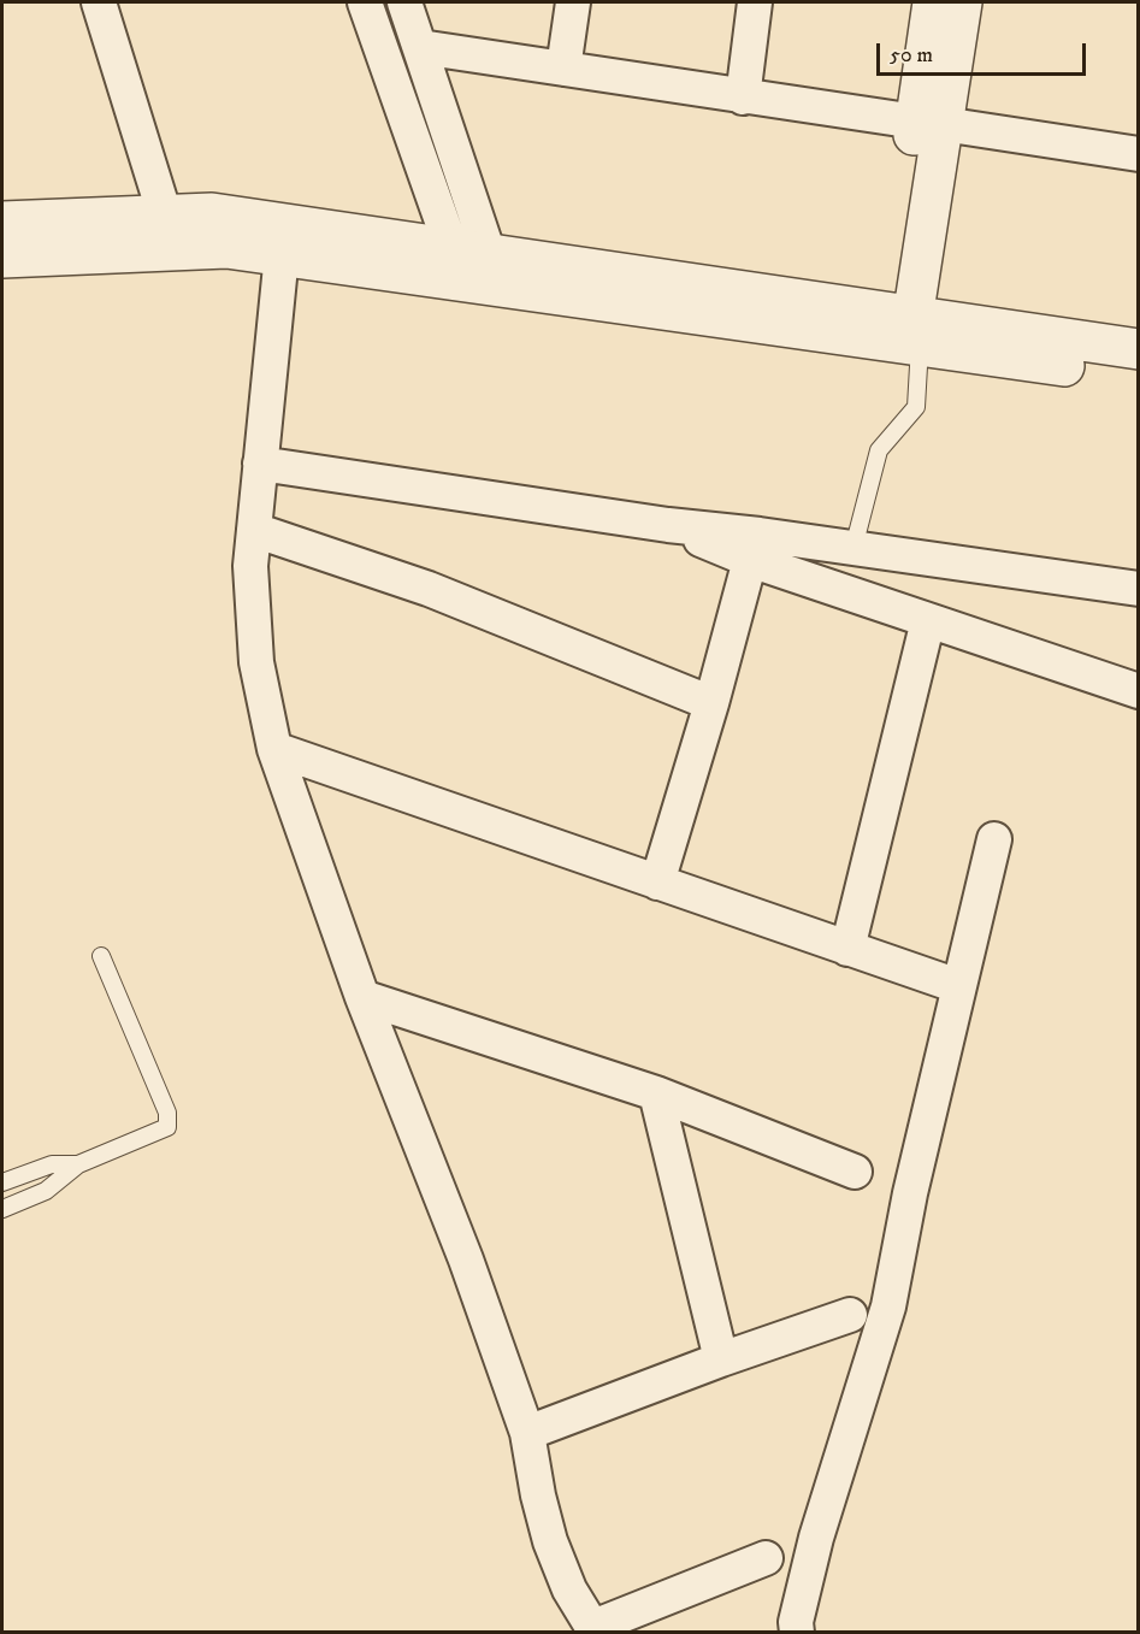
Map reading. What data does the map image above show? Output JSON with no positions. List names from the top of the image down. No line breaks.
{"scale_bar":"50 m"}
